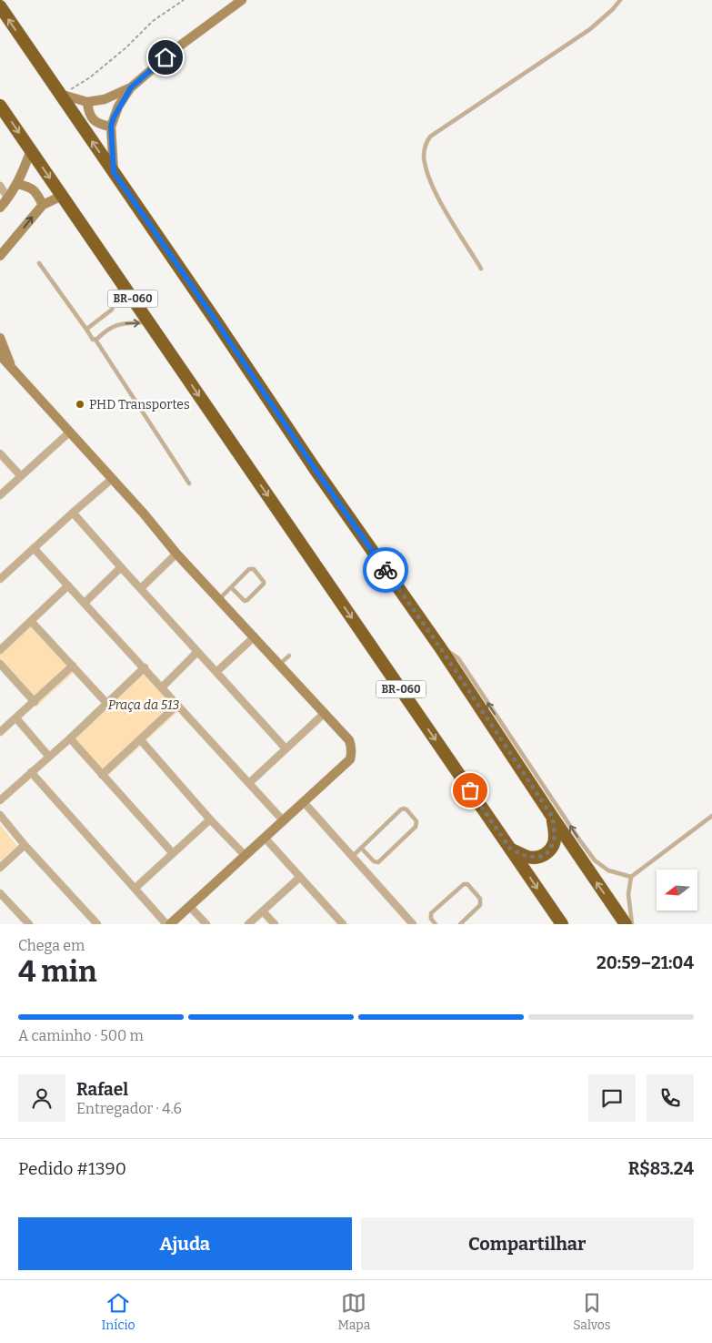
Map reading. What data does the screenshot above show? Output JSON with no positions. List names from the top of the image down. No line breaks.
{"streets":{"highway":["BR-060"]},"parks":["Praça da 513"],"places":["PHD Transportes"],"north":"left","page":{"heading":["4 min","Chega em","20:59–21:04"],"panel":["Rafael","Entregador · 4.6","Pedido #1390","R$83.24"],"bar":"A caminho · 500 m","buttons":["Ajuda","Compartilhar"],"tabs":["Início","Mapa","Salvos"]}}
